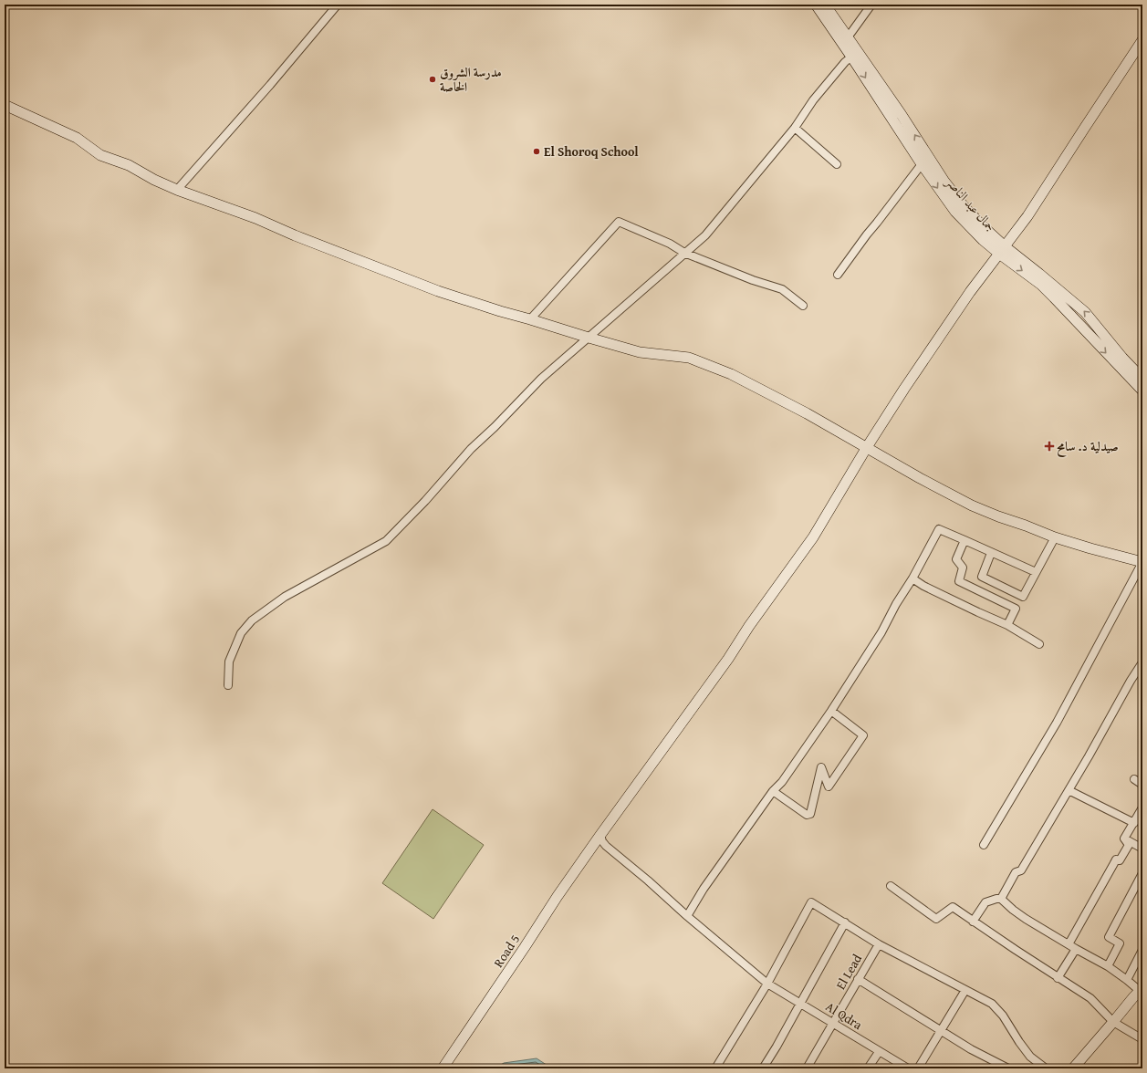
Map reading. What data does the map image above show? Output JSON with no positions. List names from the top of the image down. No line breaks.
{"streets":{"main road":["جمال عبد الناصر","Road 5"],"street":["El Lead","Al Qdra"]},"crossings":[["جمال عبد الناصر","Road 5"],["Road 5","Al Qdra"],["El Lead","Al Qdra"]],"places":{"other":["مدرسة الشروق الخاصة","El Shoroq School"],"health":["صيدلية د. سامح"]}}
